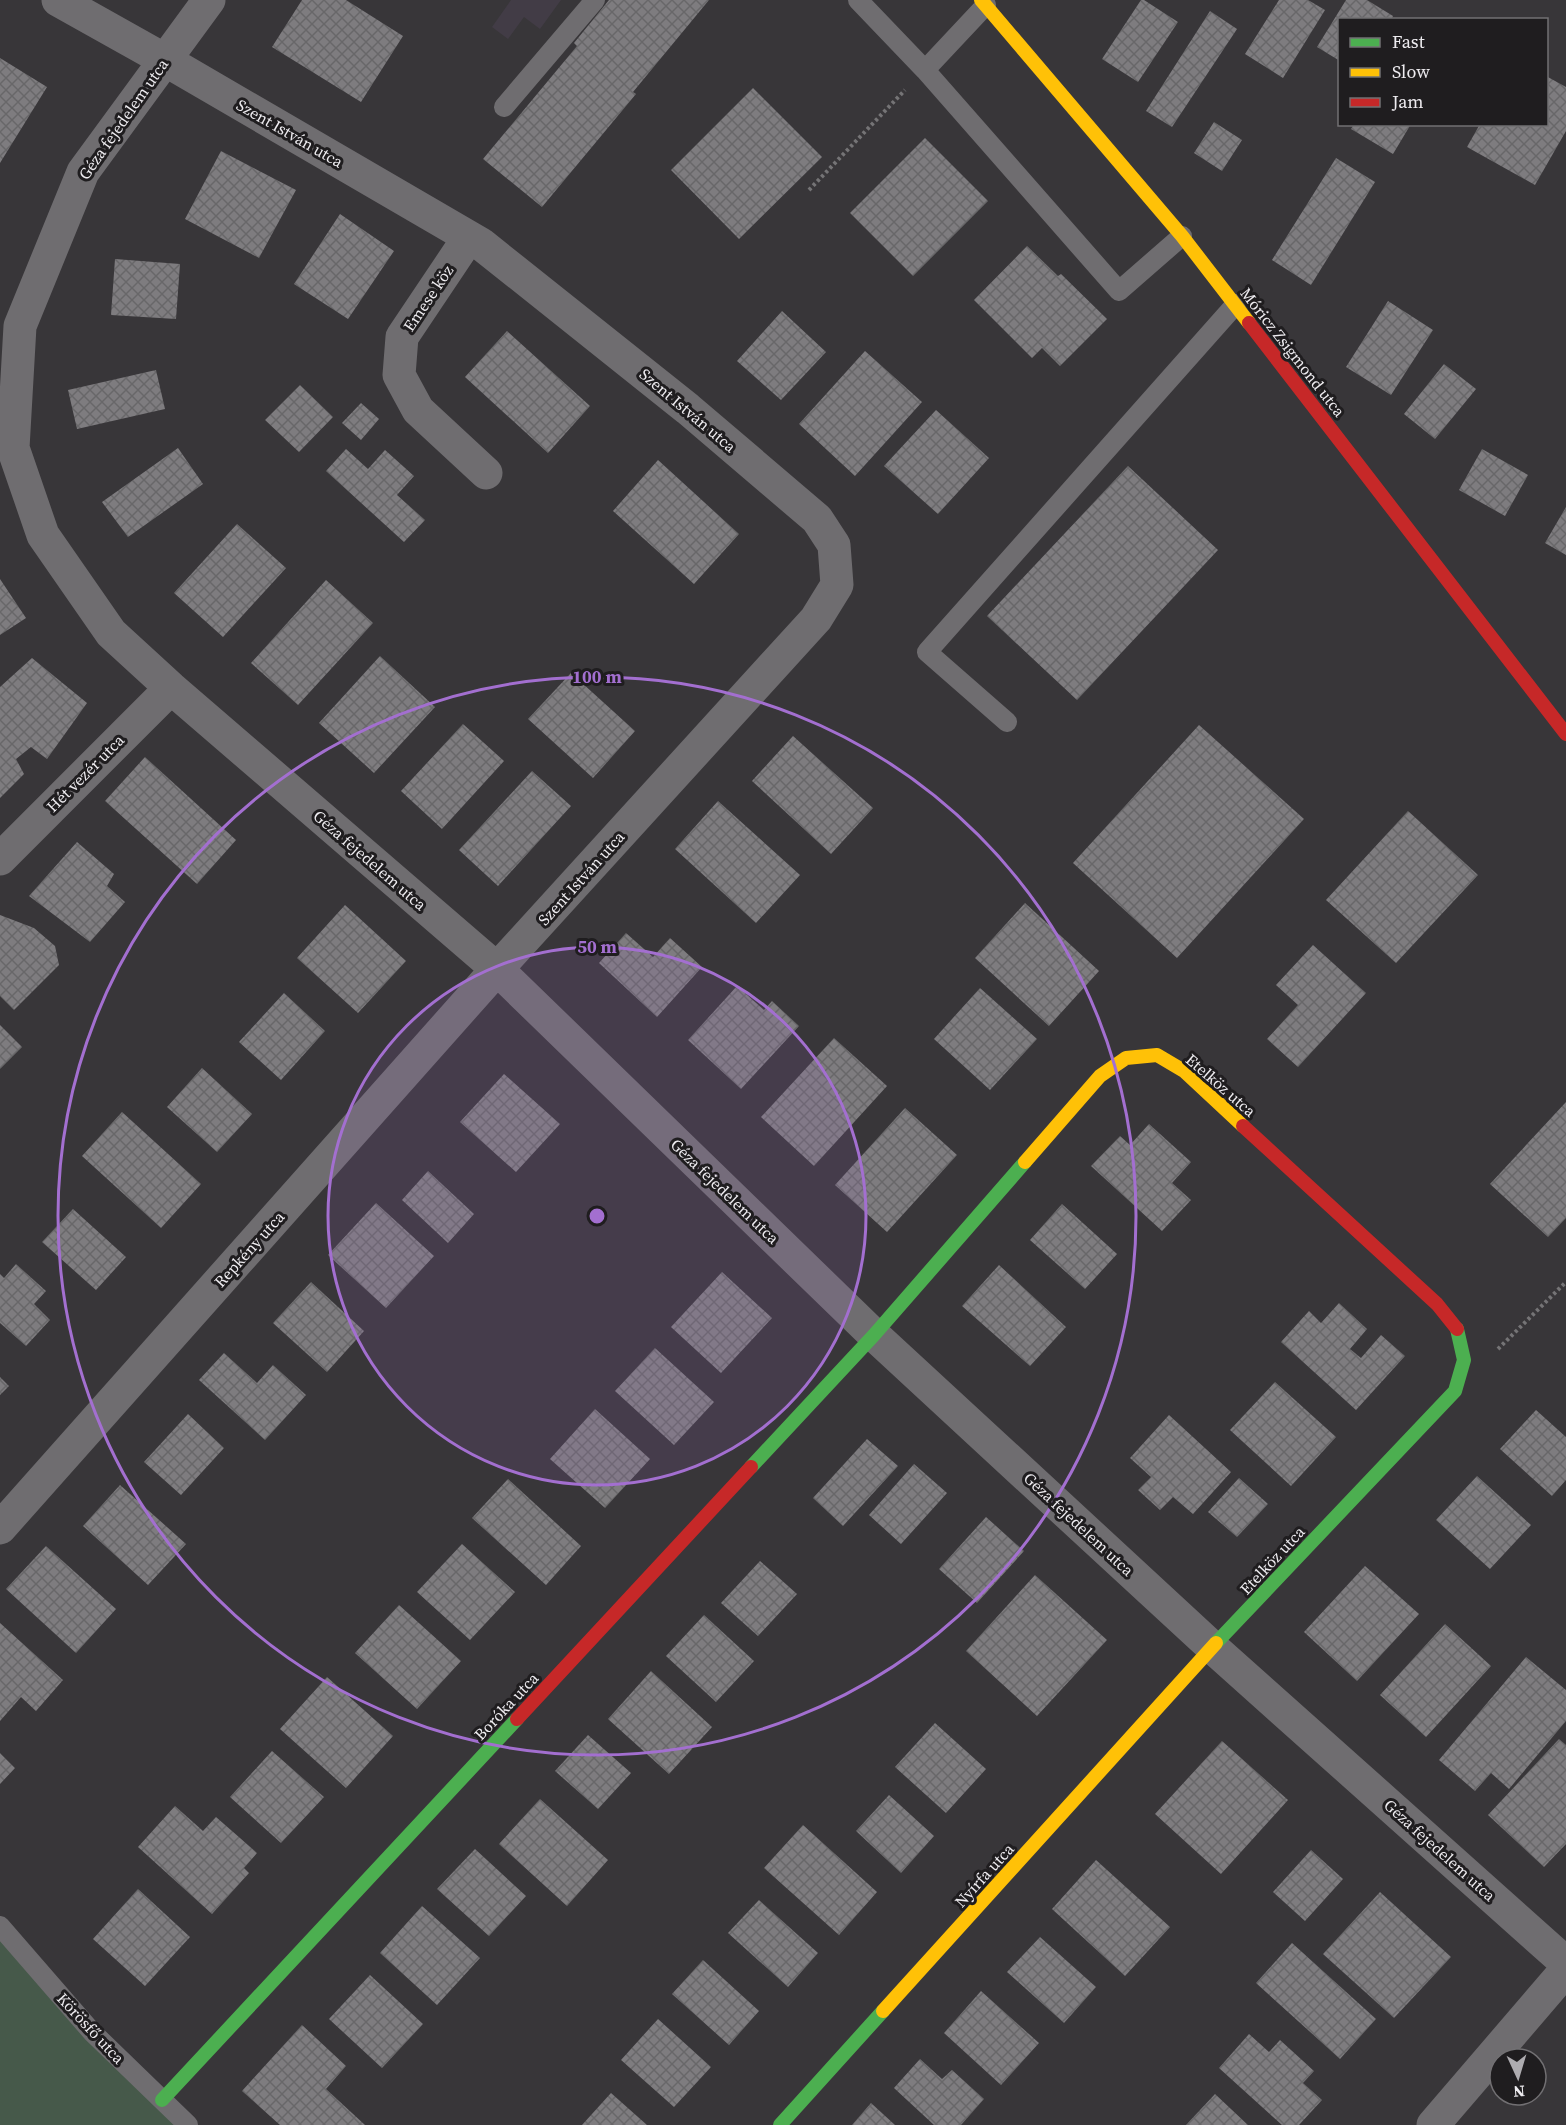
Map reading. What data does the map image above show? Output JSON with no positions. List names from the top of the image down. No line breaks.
{"streets":{"street":["Géza fejedelem utca","Szent István utca","Emese köz","Móricz Zsigmond utca","Hét vezér utca","Etelköz utca","Repkény utca","Boróka utca","Nyírfa utca"],"lane":["Körösfő utca"]},"crossings":[["Géza fejedelem utca","Szent István utca"],["Géza fejedelem utca","Hét vezér utca"],["Géza fejedelem utca","Etelköz utca"],["Géza fejedelem utca","Repkény utca"],["Géza fejedelem utca","Boróka utca"],["Géza fejedelem utca","Nyírfa utca"],["Szent István utca","Emese köz"],["Szent István utca","Repkény utca"],["Etelköz utca","Boróka utca"],["Etelköz utca","Nyírfa utca"],["Boróka utca","Körösfő utca"]],"legend":["Fast","Slow","Jam"],"north":"bottom","rings":["100 m","50 m"]}
